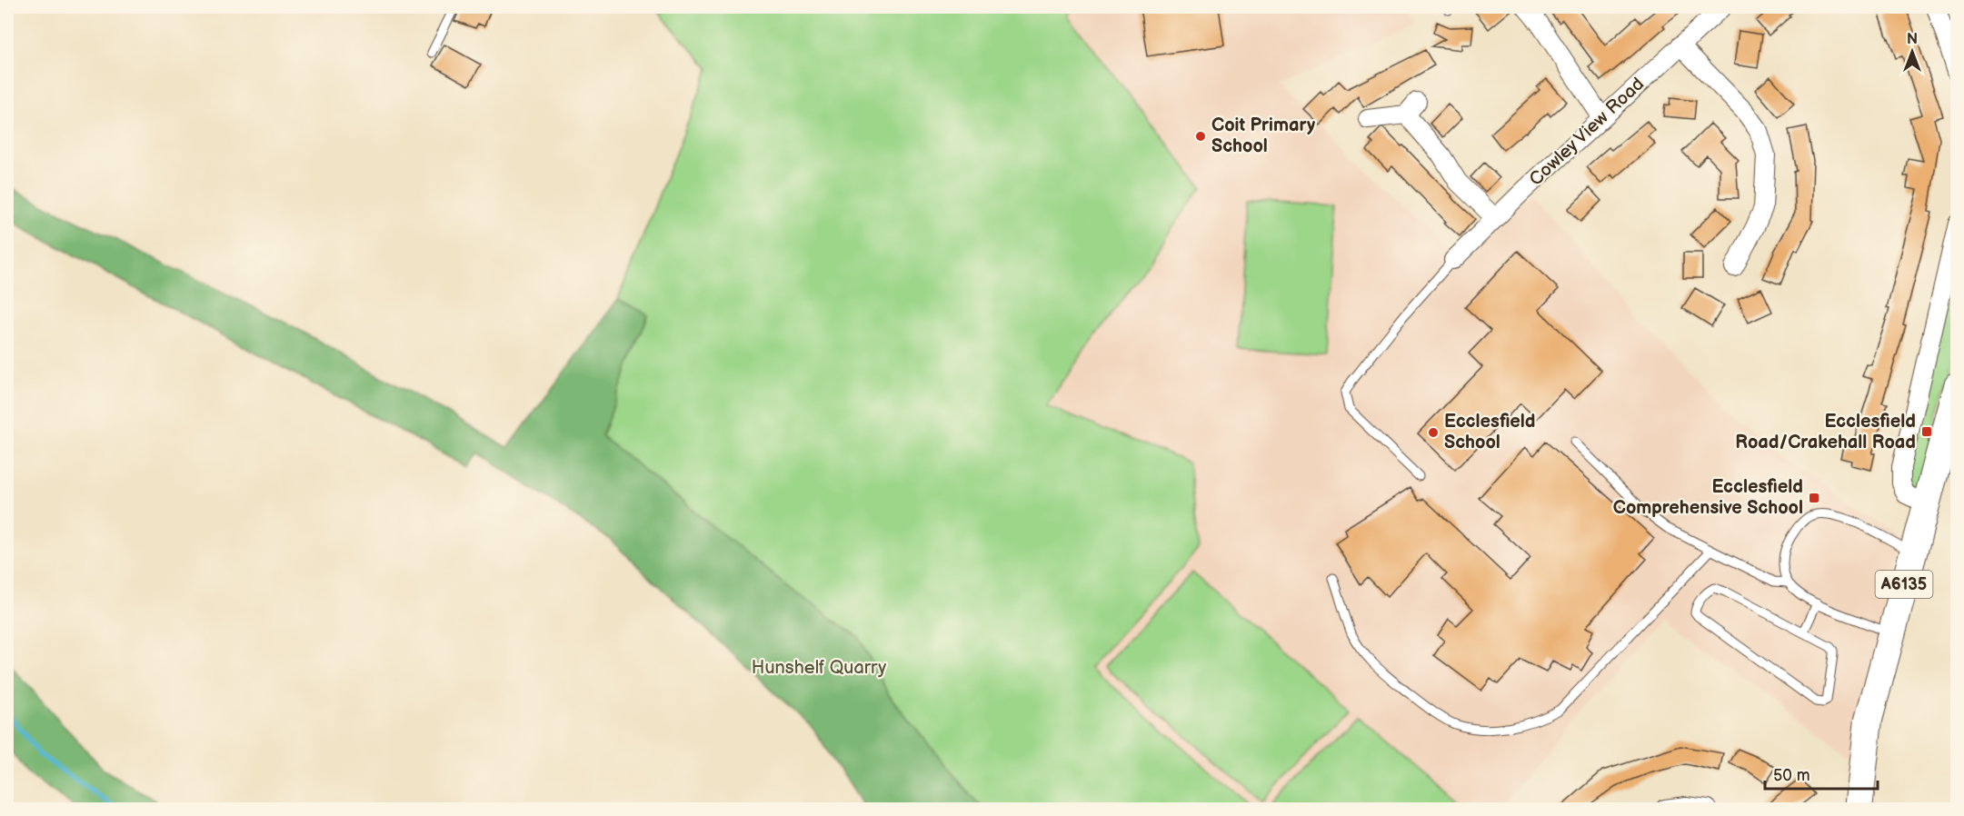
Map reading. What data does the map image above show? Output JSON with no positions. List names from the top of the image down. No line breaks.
{"streets":{"main road":["A6135"],"street":["Cowley View Road"]},"parks":["Hunshelf Quarry"],"places":{"other":["Coit Primary School","Ecclesfield School"],"transit":["Ecclesfield Road/Crakehall Road","Ecclesfield Comprehensive School"]},"scale_bar":"50 m","north":"top"}
